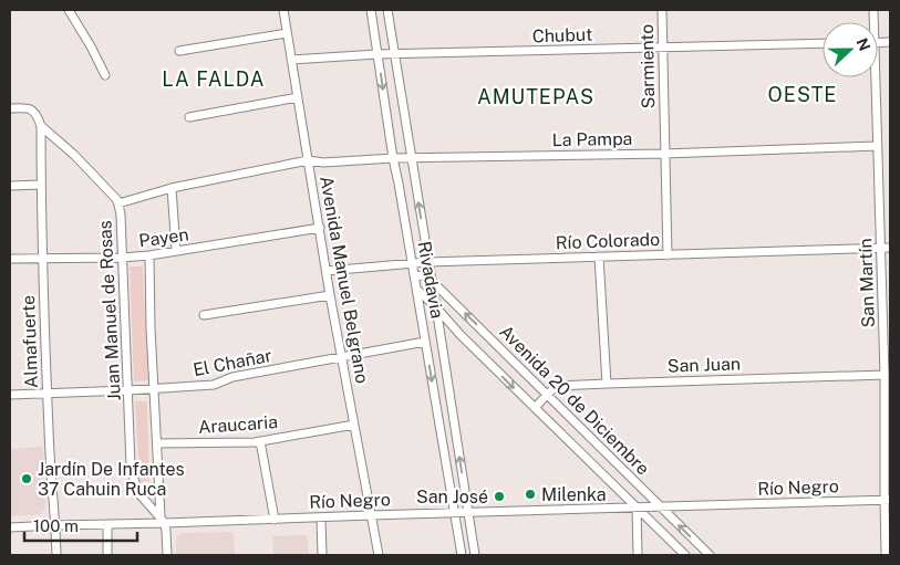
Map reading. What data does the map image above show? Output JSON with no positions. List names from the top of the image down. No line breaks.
{"streets":{"street":["Chubut","Sarmiento","La Pampa","Payen","Río Colorado","Avenida Manuel Belgrano","Rivadavia","San Martín","Juan Manuel de Rosas","Almafuerte","El Chañar","San Juan","Avenida 20 de Diciembre","Araucaria","Río Negro"]},"crossings":[["Chubut","Sarmiento"],["Chubut","Avenida Manuel Belgrano"],["Chubut","Rivadavia"],["Sarmiento","La Pampa"],["Sarmiento","Río Colorado"],["La Pampa","Avenida Manuel Belgrano"],["La Pampa","Rivadavia"],["La Pampa","San Martín"],["La Pampa","Juan Manuel de Rosas"],["Payen","Avenida Manuel Belgrano"],["Payen","Juan Manuel de Rosas"],["Payen","Almafuerte"],["Río Colorado","Avenida Manuel Belgrano"],["Río Colorado","Rivadavia"],["Río Colorado","San Martín"],["Avenida Manuel Belgrano","El Chañar"],["Avenida Manuel Belgrano","Araucaria"],["Avenida Manuel Belgrano","Río Negro"],["Rivadavia","El Chañar"],["Rivadavia","Avenida 20 de Diciembre"],["Rivadavia","Río Negro"],["San Martín","San Juan"],["San Martín","Río Negro"],["Juan Manuel de Rosas","Almafuerte"],["Juan Manuel de Rosas","El Chañar"],["Juan Manuel de Rosas","Río Negro"],["Almafuerte","El Chañar"],["Almafuerte","Río Negro"],["San Juan","Avenida 20 de Diciembre"],["Avenida 20 de Diciembre","Río Negro"]],"districts":["LA FALDA","OESTE","AMUTEPAS"],"places":["Jardín De Infantes 37 Cahuin Ruca","Milenka","San José"],"scale_bar":"100 m","north":"right"}
